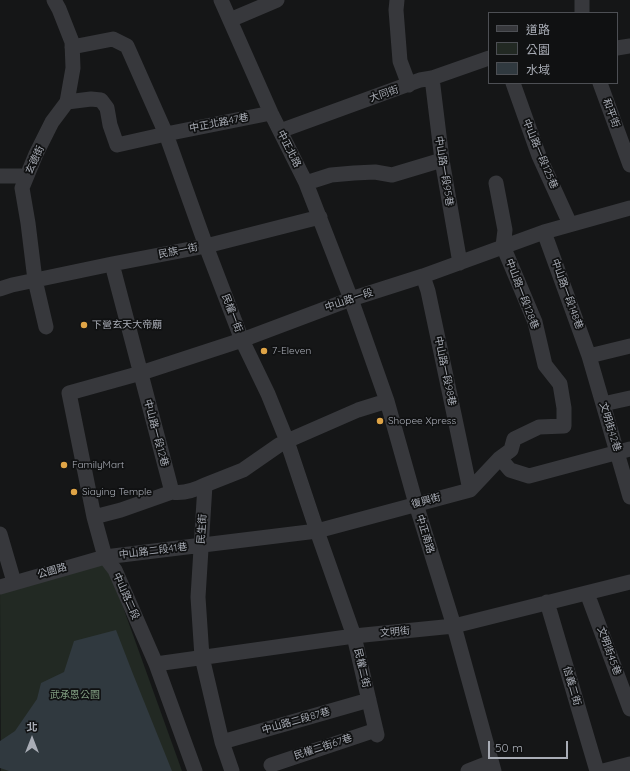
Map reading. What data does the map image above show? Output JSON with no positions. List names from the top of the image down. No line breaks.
{"streets":{"street":["大同街","和平街","中正北路47巷","中正北路","中山路一段125巷","玄德街","中山路一段95巷","民族一街","中山路一段128巷","中山路一段148巷","中山路一段","民權一街","中山路一段98巷","文明街42巷","中山路一段12巷","復興街","民生街","中正南路","中山路二段41巷","公園路","中山路二段","文明街","文明街45巷","民權二街","信義二街","中山路二段87巷","民權二街67巷"]},"crossings":[["大同街","中正北路"],["大同街","中山路一段95巷"],["中正北路47巷","中正北路"],["中正北路47巷","玄德街"],["中正北路47巷","民權一街"],["中正北路","民族一街"],["中正北路","中山路一段"],["中正北路","中正南路"],["中山路一段125巷","中山路一段"],["玄德街","民族一街"],["玄德街","民權一街"],["中山路一段95巷","中山路一段"],["民族一街","民權一街"],["民族一街","中山路一段12巷"],["中山路一段128巷","中山路一段"],["中山路一段148巷","中山路一段"],["中山路一段148巷","文明街42巷"],["中山路一段","民權一街"],["中山路一段","中山路一段98巷"],["中山路一段","中山路一段12巷"],["中山路一段","中正南路"],["中山路一段","中山路二段"],["民權一街","復興街"],["民權一街","文明街"],["民權一街","民權二街"],["中山路一段98巷","復興街"],["復興街","民生街"],["復興街","中正南路"],["復興街","中山路二段41巷"],["民生街","中山路二段41巷"],["民生街","文明街"],["民生街","中山路二段87巷"],["中正南路","文明街"],["中山路二段41巷","公園路"],["中山路二段41巷","中山路二段"],["公園路","中山路二段"],["中山路二段","文明街"],["文明街","文明街45巷"],["文明街","民權二街"],["文明街","信義二街"],["民權二街","中山路二段87巷"],["民權二街","民權二街67巷"]],"parks":["武承恩公園"],"places":["下營玄天大帝廟","7-Eleven","Shopee Xpress","FamilyMart","Siaying Temple"],"legend":["道路","公園","水域"],"scale_bar":"50 m","north":"top"}
